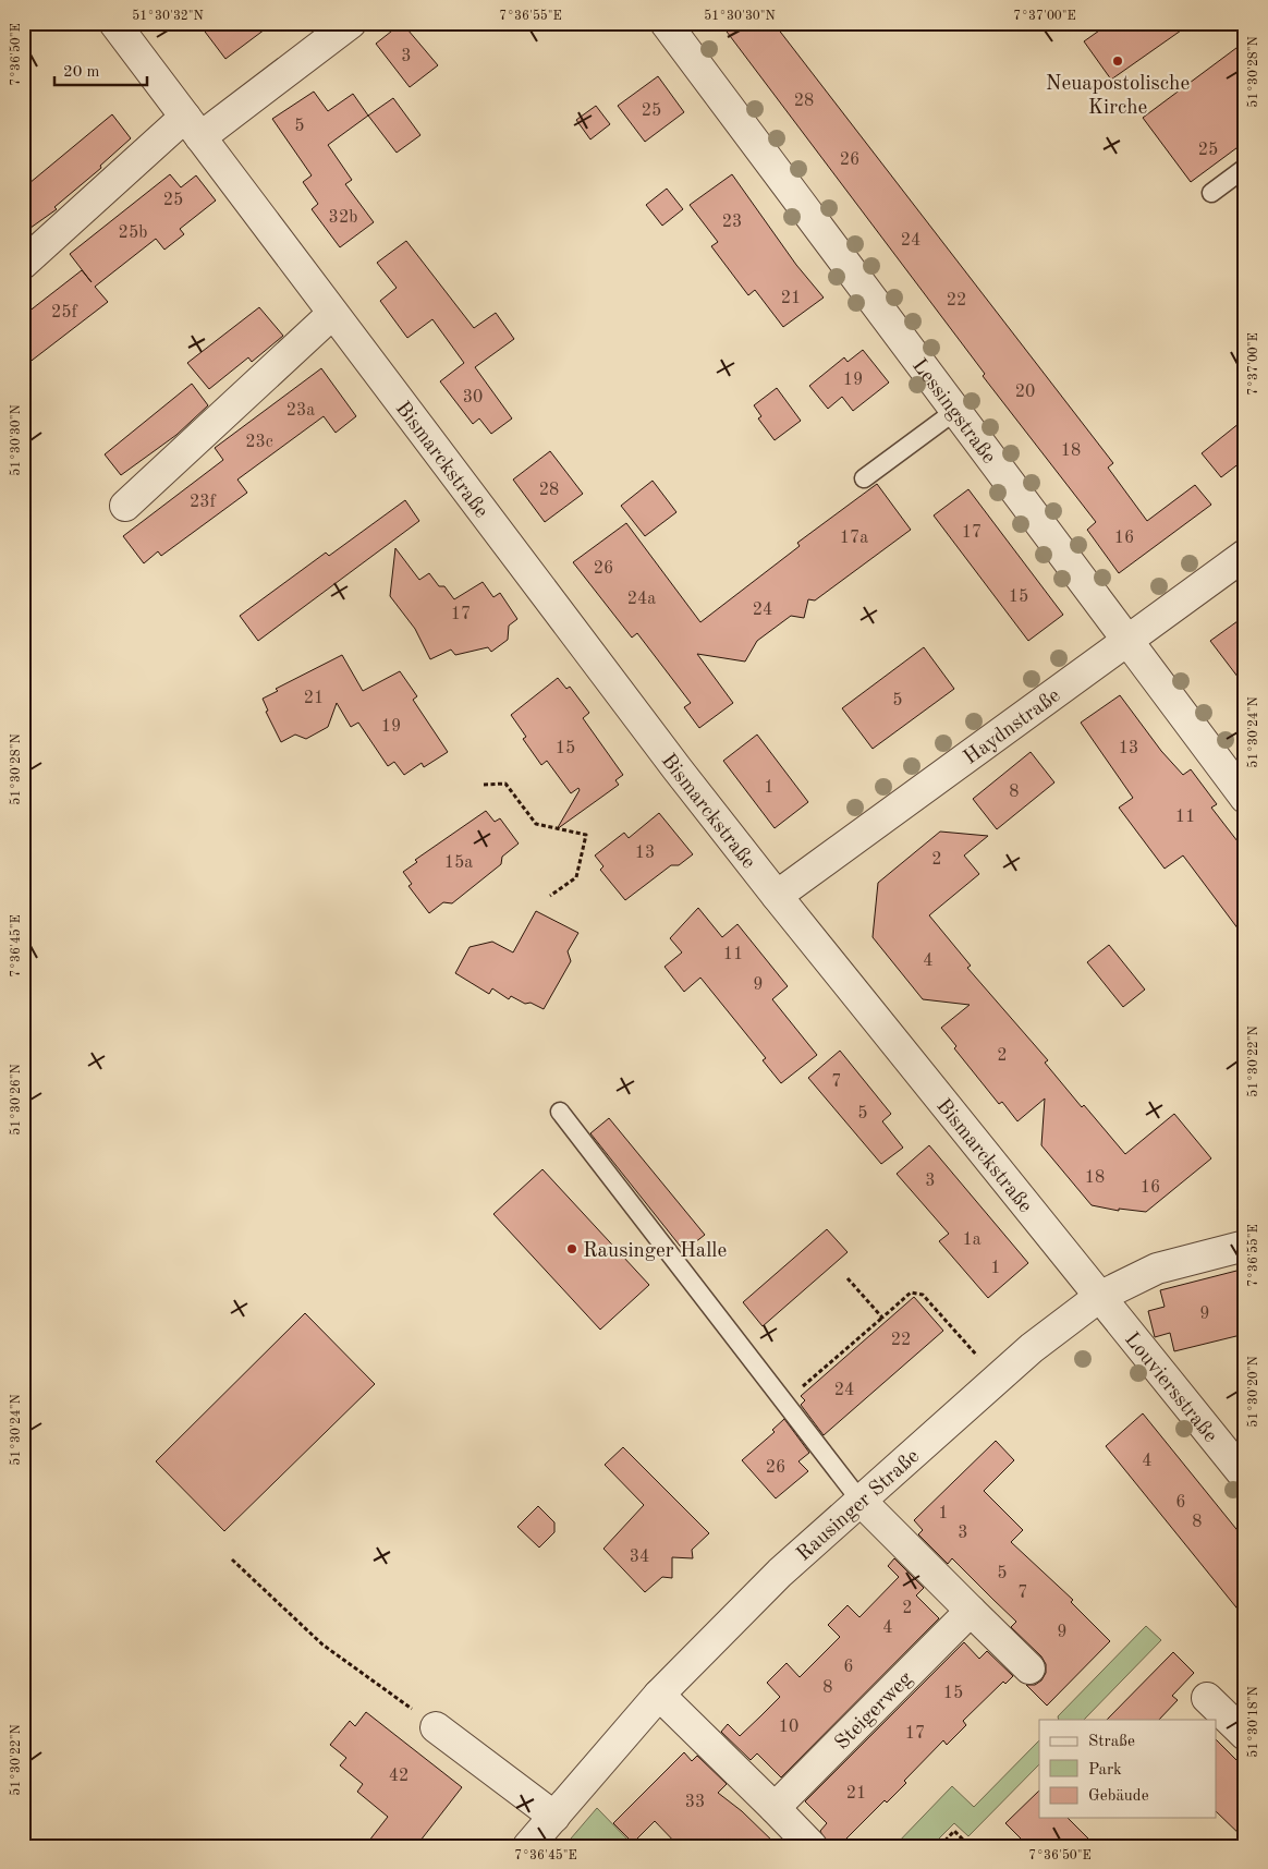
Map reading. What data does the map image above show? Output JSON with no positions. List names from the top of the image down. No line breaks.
{"streets":{"street":["Lessingstraße","Bismarckstraße","Haydnstraße","Louviersstraße","Rausinger Straße","Steigerweg"]},"crossings":[["Lessingstraße","Haydnstraße"],["Bismarckstraße","Haydnstraße"],["Bismarckstraße","Louviersstraße"],["Bismarckstraße","Rausinger Straße"],["Louviersstraße","Rausinger Straße"]],"places":["Neuapostolische Kirche","Rausinger Halle"],"house_numbers":["3","28","25","5","25","26","25","32b","23","25b","24","21","22","25f","19","20","30","23a","23c","18","28","23f","17","17a","16","26","15","24a","24","17","21","5","19","15","13","1","8","11","13","2","15a","11","4","9","2","7","5","18","3","16","1a","1","9","22","24","4","26","6","1","8","3","34","5","7","2","4","9","6","8","15","10","17","42","21","33"],"legend":["Straße","Park","Gebäude"],"scale_bar":"20 m","coordinates":["51°30'32\"N","7°36'55\"E","51°30'30\"N","7°37'00\"E","7°36'50\"E","51°30'28\"N","51°30'24\"N","7°36'45\"E","51°30'22\"N","51°30'26\"N","51°30'20\"N","51°30'18\"N"]}
